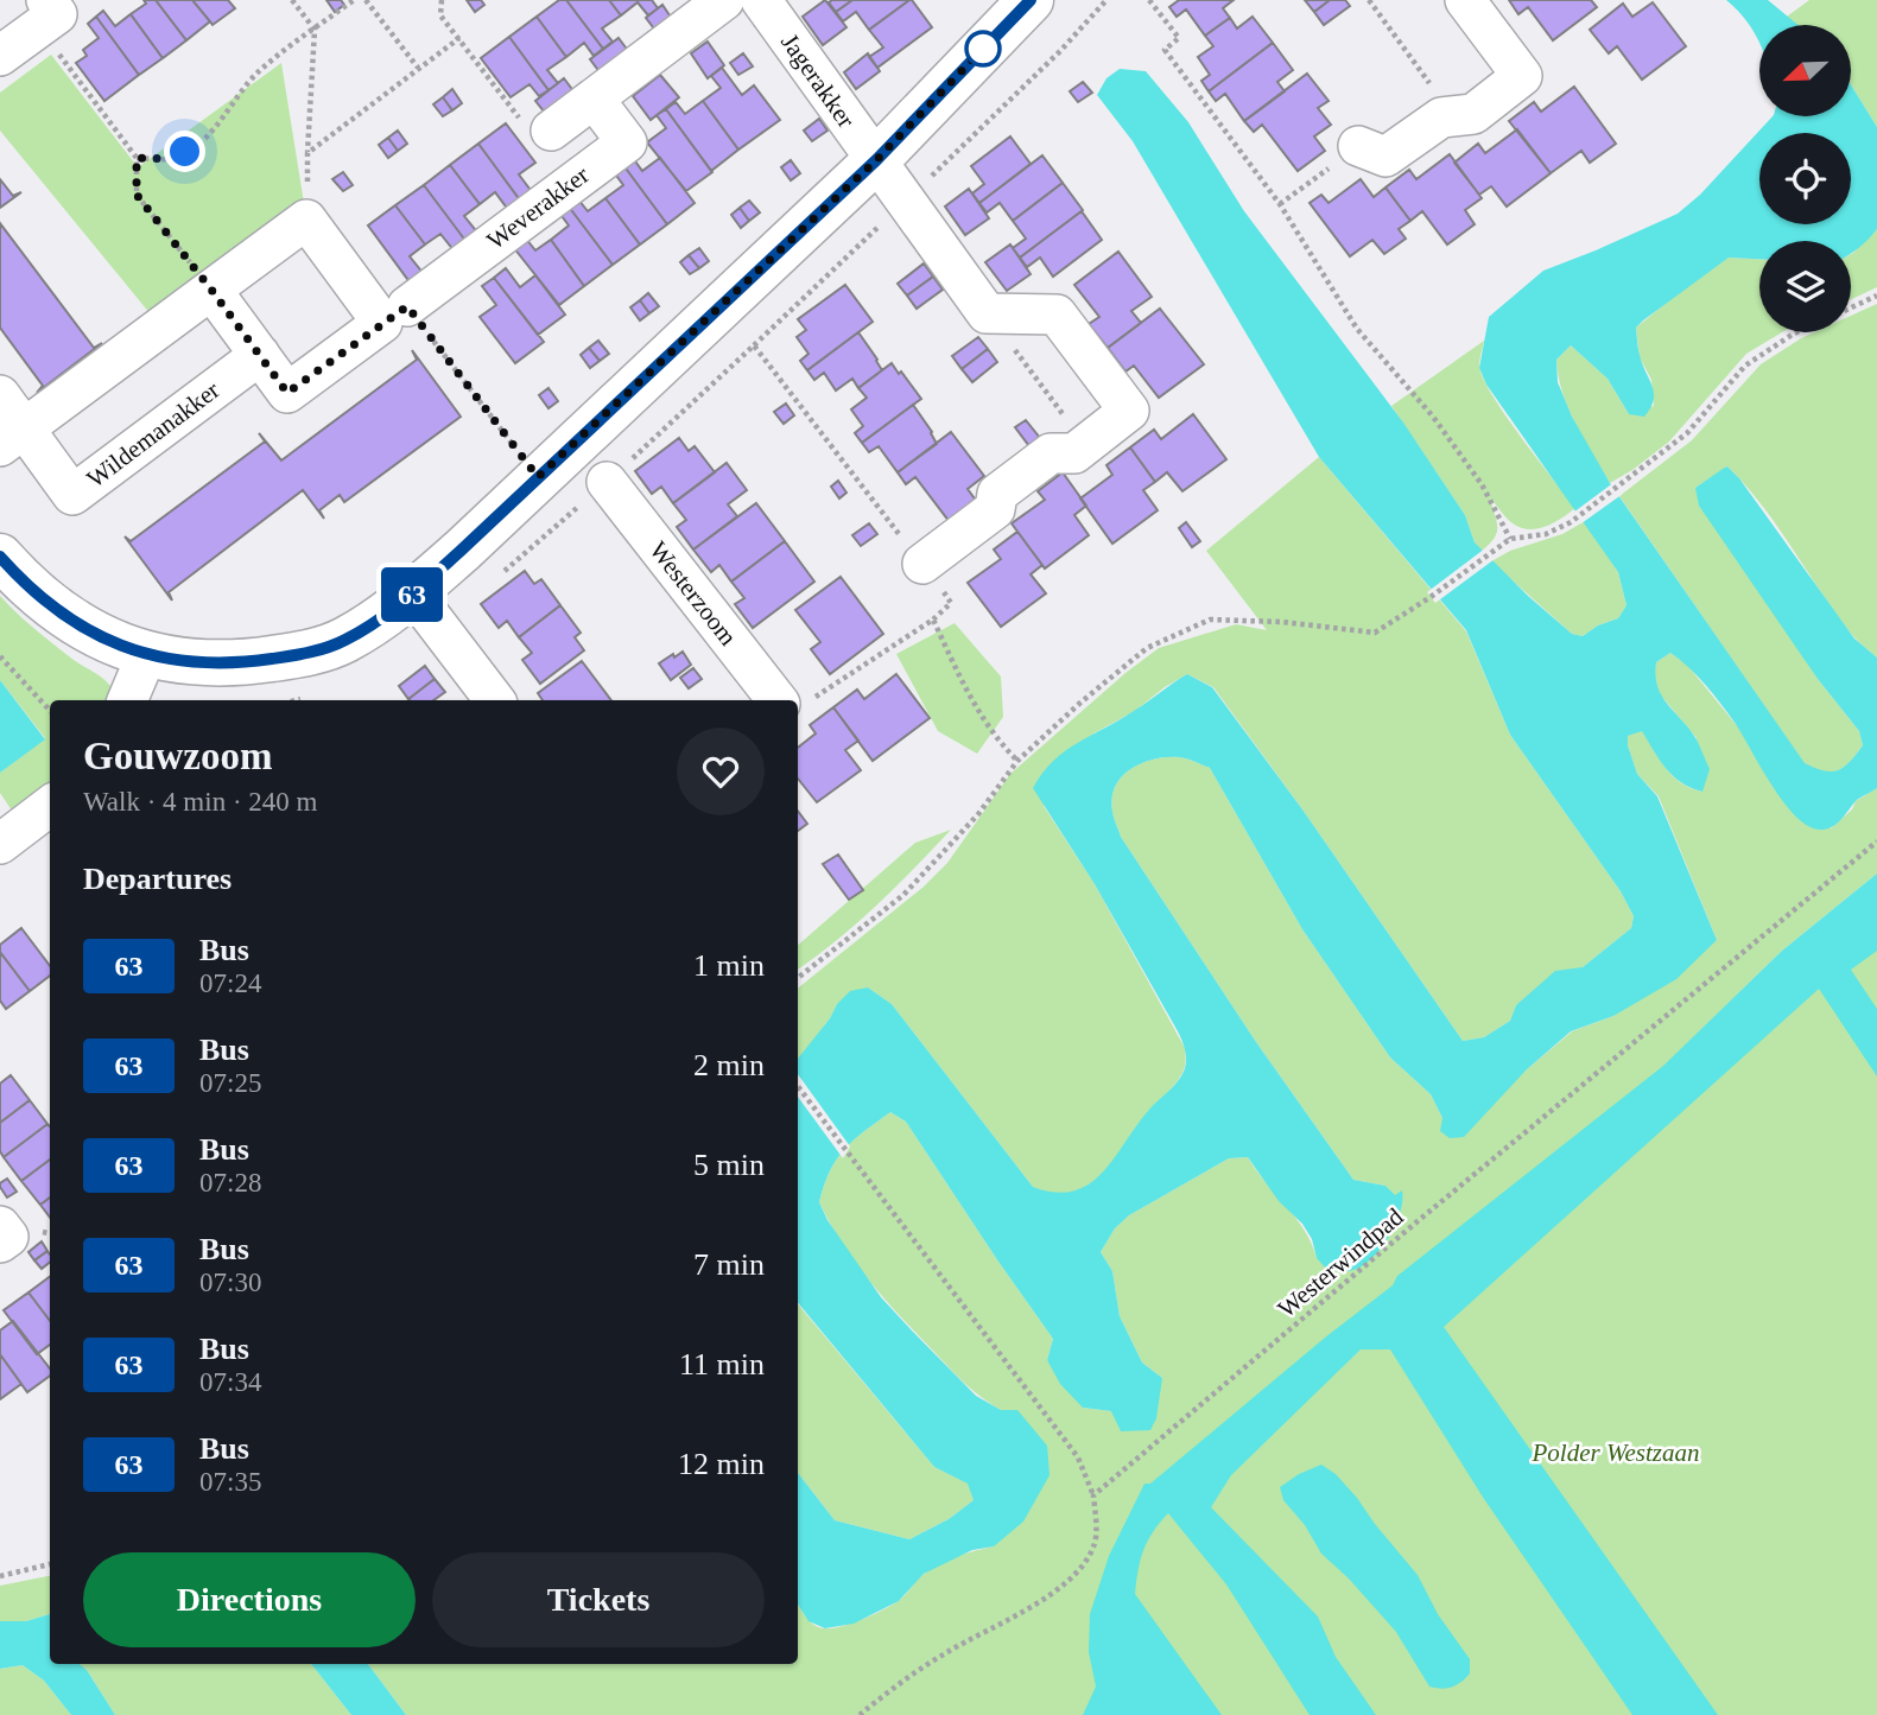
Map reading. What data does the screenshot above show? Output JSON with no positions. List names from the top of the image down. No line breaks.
{"streets":{"street":["Jagerakker","Weverakker","Wildemanakker","Westerzoom"],"path":["Westerwindpad"]},"parks":["Polder Westzaan"],"lines":["bus line 63"],"north":"bottom left","page":{"on_map":"63","heading":[["Gouwzoom","Walk · 4 min · 240 m"],"Departures"],"list":[{"mark":"63","name":"Bus","note":"07:24","value":"1 min"},{"mark":"63","name":"Bus","note":"07:25","value":"2 min"},{"mark":"63","name":"Bus","note":"07:28","value":"5 min"},{"mark":"63","name":"Bus","note":"07:30","value":"7 min"},{"mark":"63","name":"Bus","note":"07:34","value":"11 min"},{"mark":"63","name":"Bus","note":"07:35","value":"12 min"}],"buttons":["Directions","Tickets"]}}
